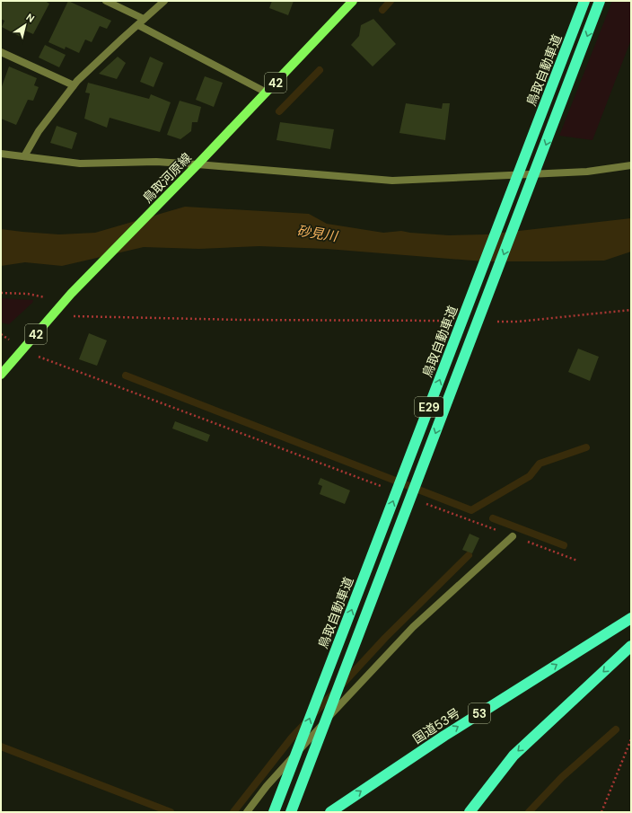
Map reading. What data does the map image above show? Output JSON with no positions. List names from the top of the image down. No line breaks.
{"streets":{"highway":["鳥取自動車道","E29","53","国道53号"],"main road":["42","鳥取河原線"]},"water":["砂見川"],"north":"top right"}
